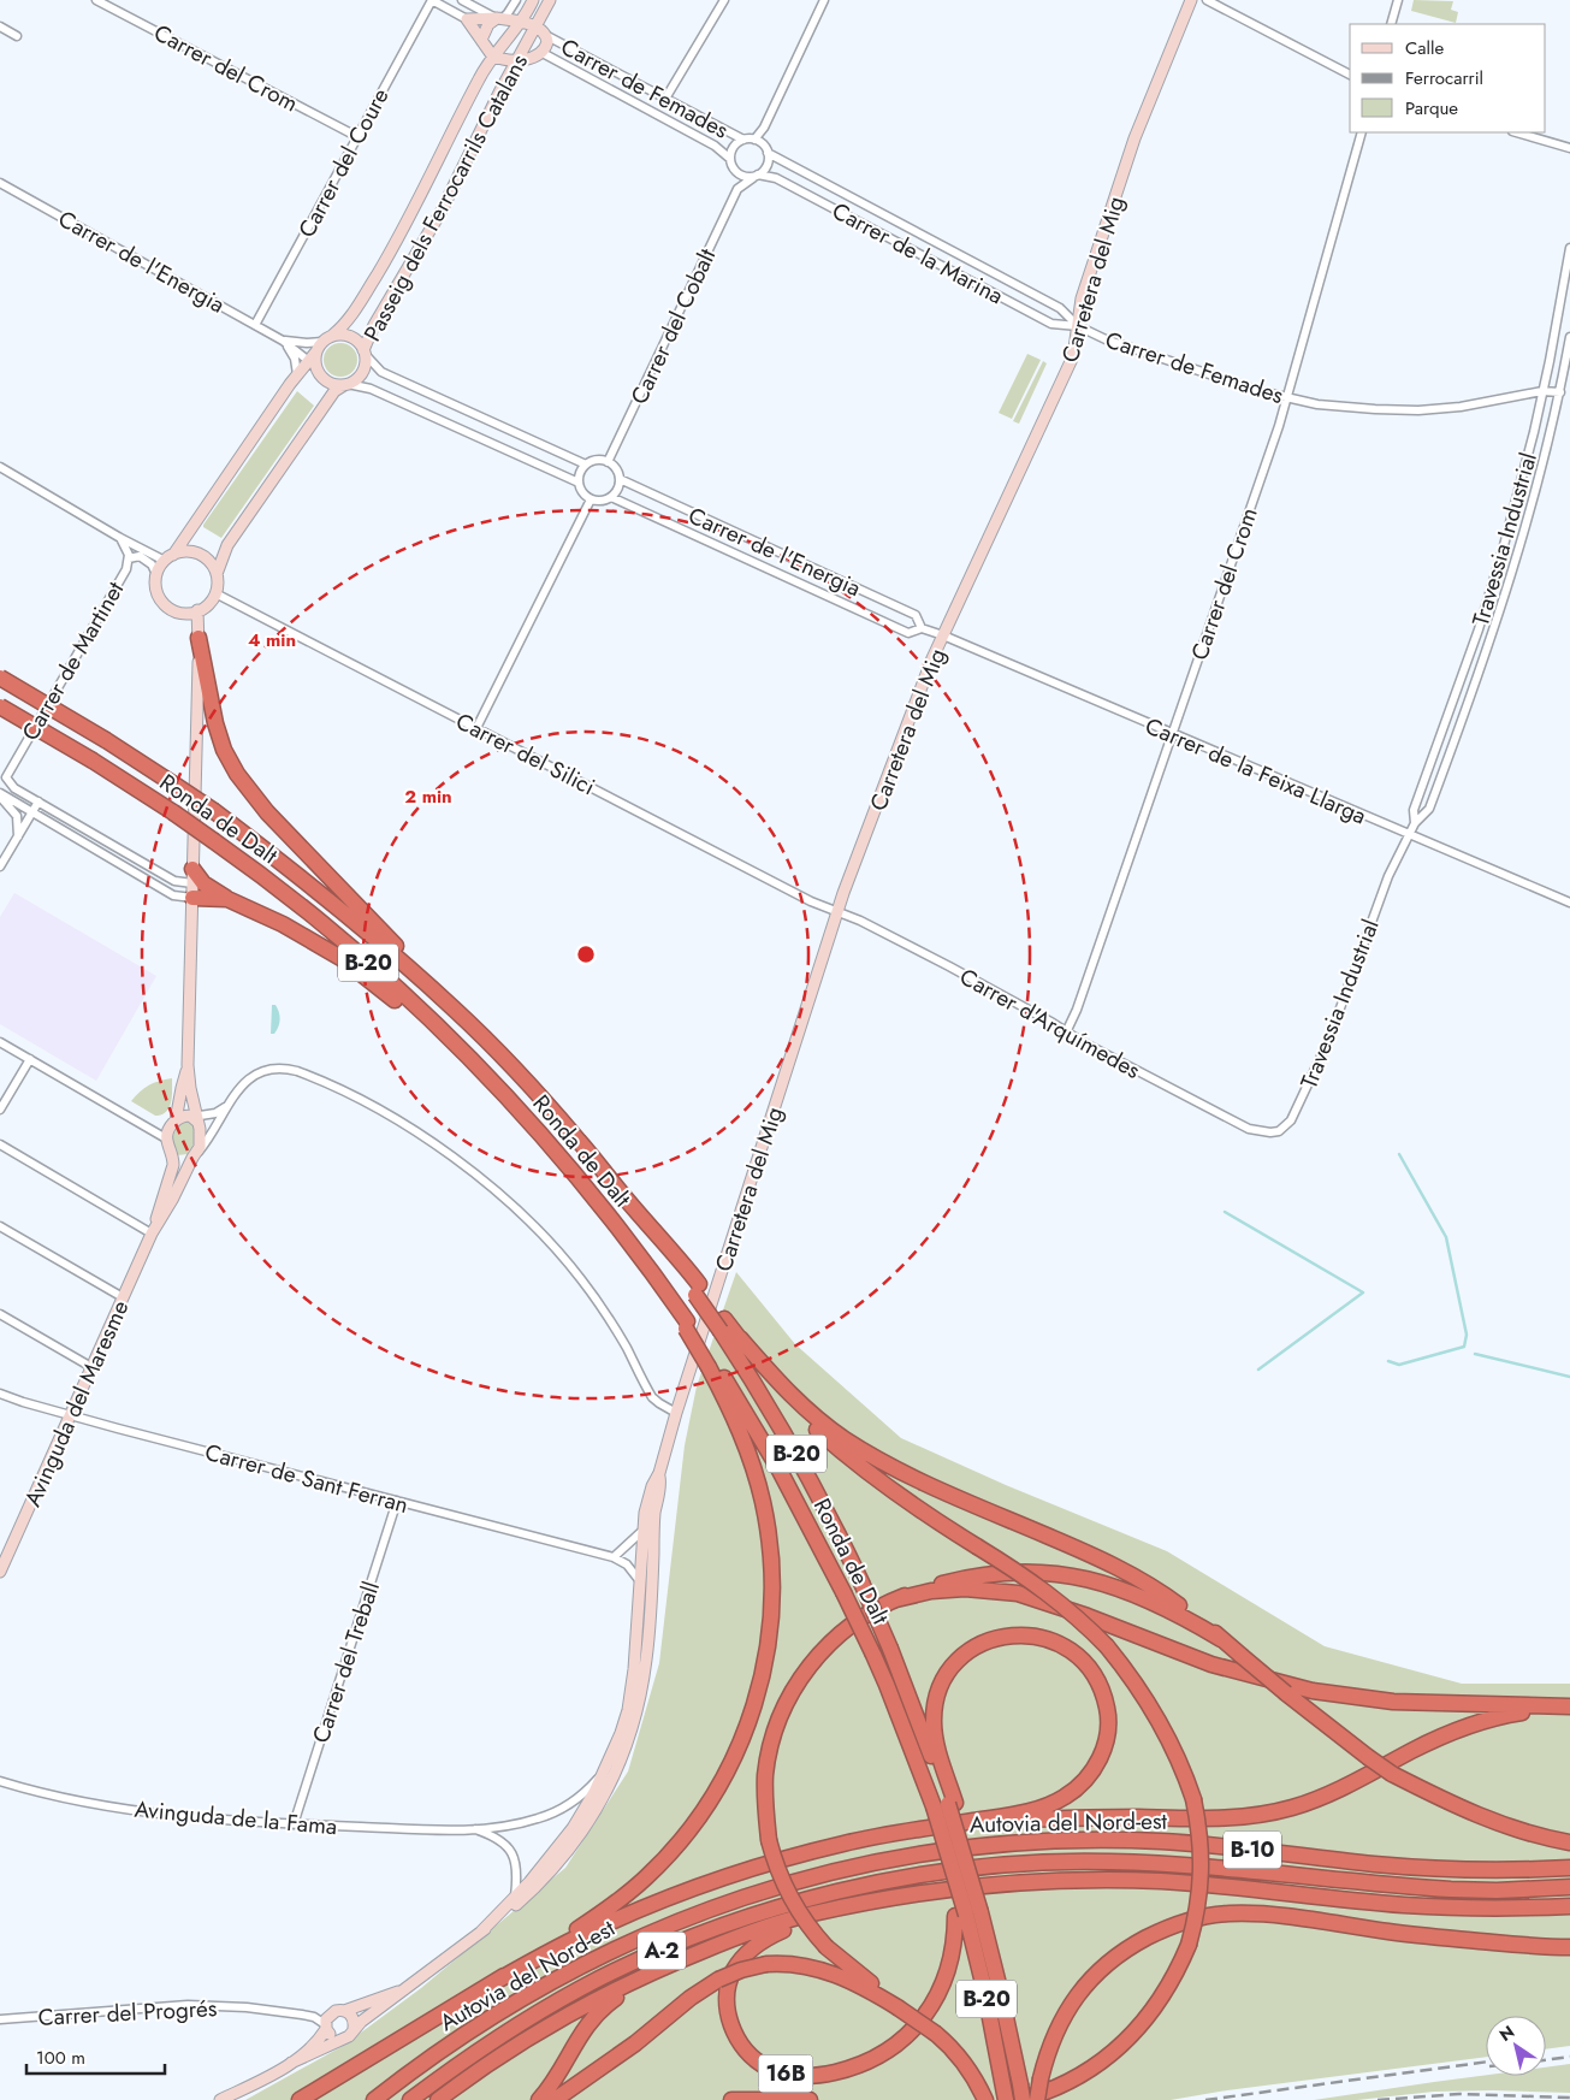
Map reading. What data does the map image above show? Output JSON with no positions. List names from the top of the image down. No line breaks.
{"streets":{"highway":["Ronda de Dalt","B-20","Autovia del Nord-est","B-10","A-2","16B"],"street":["Carrer del Crom","Carrer de Femades","Carrer del Coure","Passeig dels Ferrocarrils Catalans","Carrer de la Marina","Carrer de l'Energia","Carretera del Mig","Carrer del Cobalt","Travessia Industrial","Carrer de Martinet","Carrer del Silici","Carrer de la Feixa Llarga","Carrer d'Arquímedes","Avinguda del Maresme","Carrer de Sant Ferran","Carrer del Treball","Avinguda de la Fama","Carrer del Progrés"]},"crossings":[["Carrer del Crom","Carrer de Femades"],["Carrer del Crom","Carrer del Coure"],["Carrer del Crom","Carrer de la Feixa Llarga"],["Carrer del Crom","Carrer d'Arquímedes"],["Carrer de Femades","Carrer de la Marina"],["Carrer de Femades","Carretera del Mig"],["Carrer de Femades","Carrer del Cobalt"],["Carrer de Femades","Travessia Industrial"],["Carrer del Coure","Carrer de l'Energia"],["Passeig dels Ferrocarrils Catalans","Carrer de l'Energia"],["Carrer de la Marina","Carretera del Mig"],["Carrer de la Marina","Carrer del Cobalt"],["Carrer de l'Energia","Carretera del Mig"],["Carrer de l'Energia","Carrer del Cobalt"],["Carrer de l'Energia","Carrer de la Feixa Llarga"],["Carretera del Mig","Carrer del Silici"],["Carretera del Mig","Carrer de la Feixa Llarga"],["Carretera del Mig","Carrer d'Arquímedes"],["Carretera del Mig","Carrer de Sant Ferran"],["Carretera del Mig","Carrer del Progrés"],["Travessia Industrial","Carrer de la Feixa Llarga"],["Travessia Industrial","Carrer d'Arquímedes"],["Carrer del Silici","Carrer d'Arquímedes"],["Ronda de Dalt","B-20"],["Ronda de Dalt","16B"],["B-20","16B"],["Avinguda del Maresme","Carrer de Sant Ferran"],["Carrer de Sant Ferran","Carrer del Treball"],["Carrer del Treball","Avinguda de la Fama"]],"legend":["Calle","Ferrocarril","Parque"],"scale_bar":"100 m","north":"top left","rings":["4 min","2 min"]}
